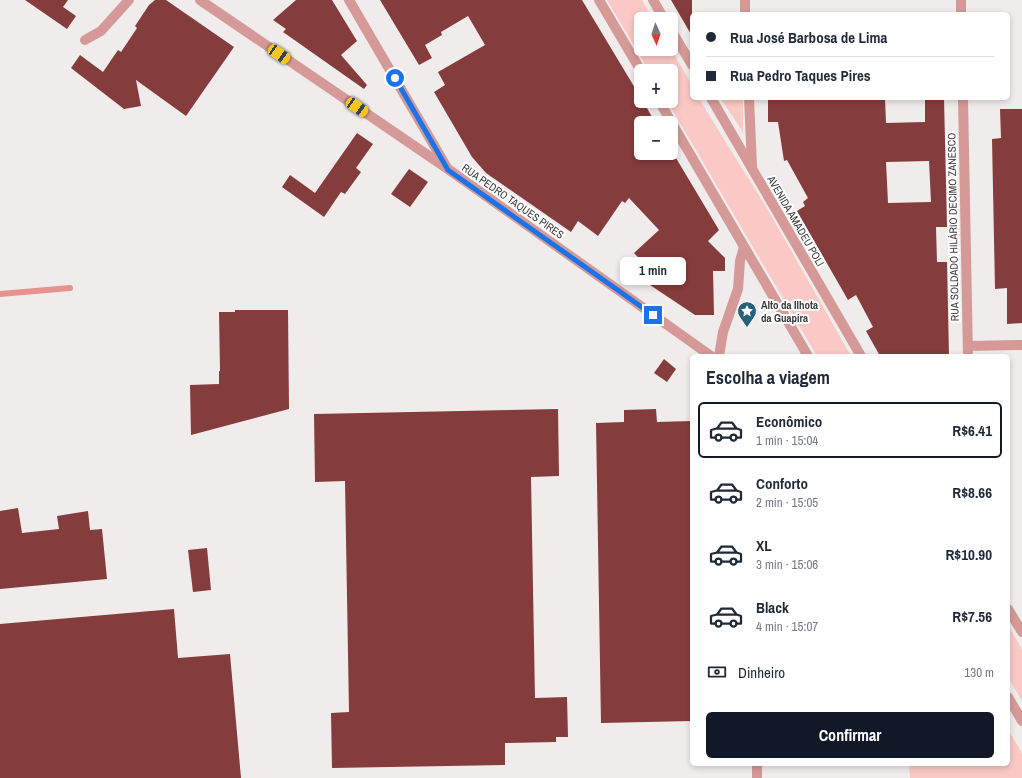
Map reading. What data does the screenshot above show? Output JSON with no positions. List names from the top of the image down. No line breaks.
{"streets":{"street":["RUA PEDRO TAQUES PIRES","AVENIDA AMADEU POLI","RUA SOLDADO HILÁRIO DECIMO ZANESCO"]},"places":{"place":["Alto da Ilhota da Guapira"]},"north":"bottom","page":{"map_buttons":["+","−"],"banner":["Rua José Barbosa de Lima","Rua Pedro Taques Pires"],"bubble":"1 min","heading":"Escolha a viagem","list":[{"name":"Econômico","note":"1 min · 15:04","value":"R$6.41"},{"name":"Conforto","note":"2 min · 15:05","value":"R$8.66"},{"name":"XL","note":"3 min · 15:06","value":"R$10.90"},{"name":"Black","note":"4 min · 15:07","value":"R$7.56"}],"pay":["Dinheiro","130 m"],"buttons":"Confirmar"}}
